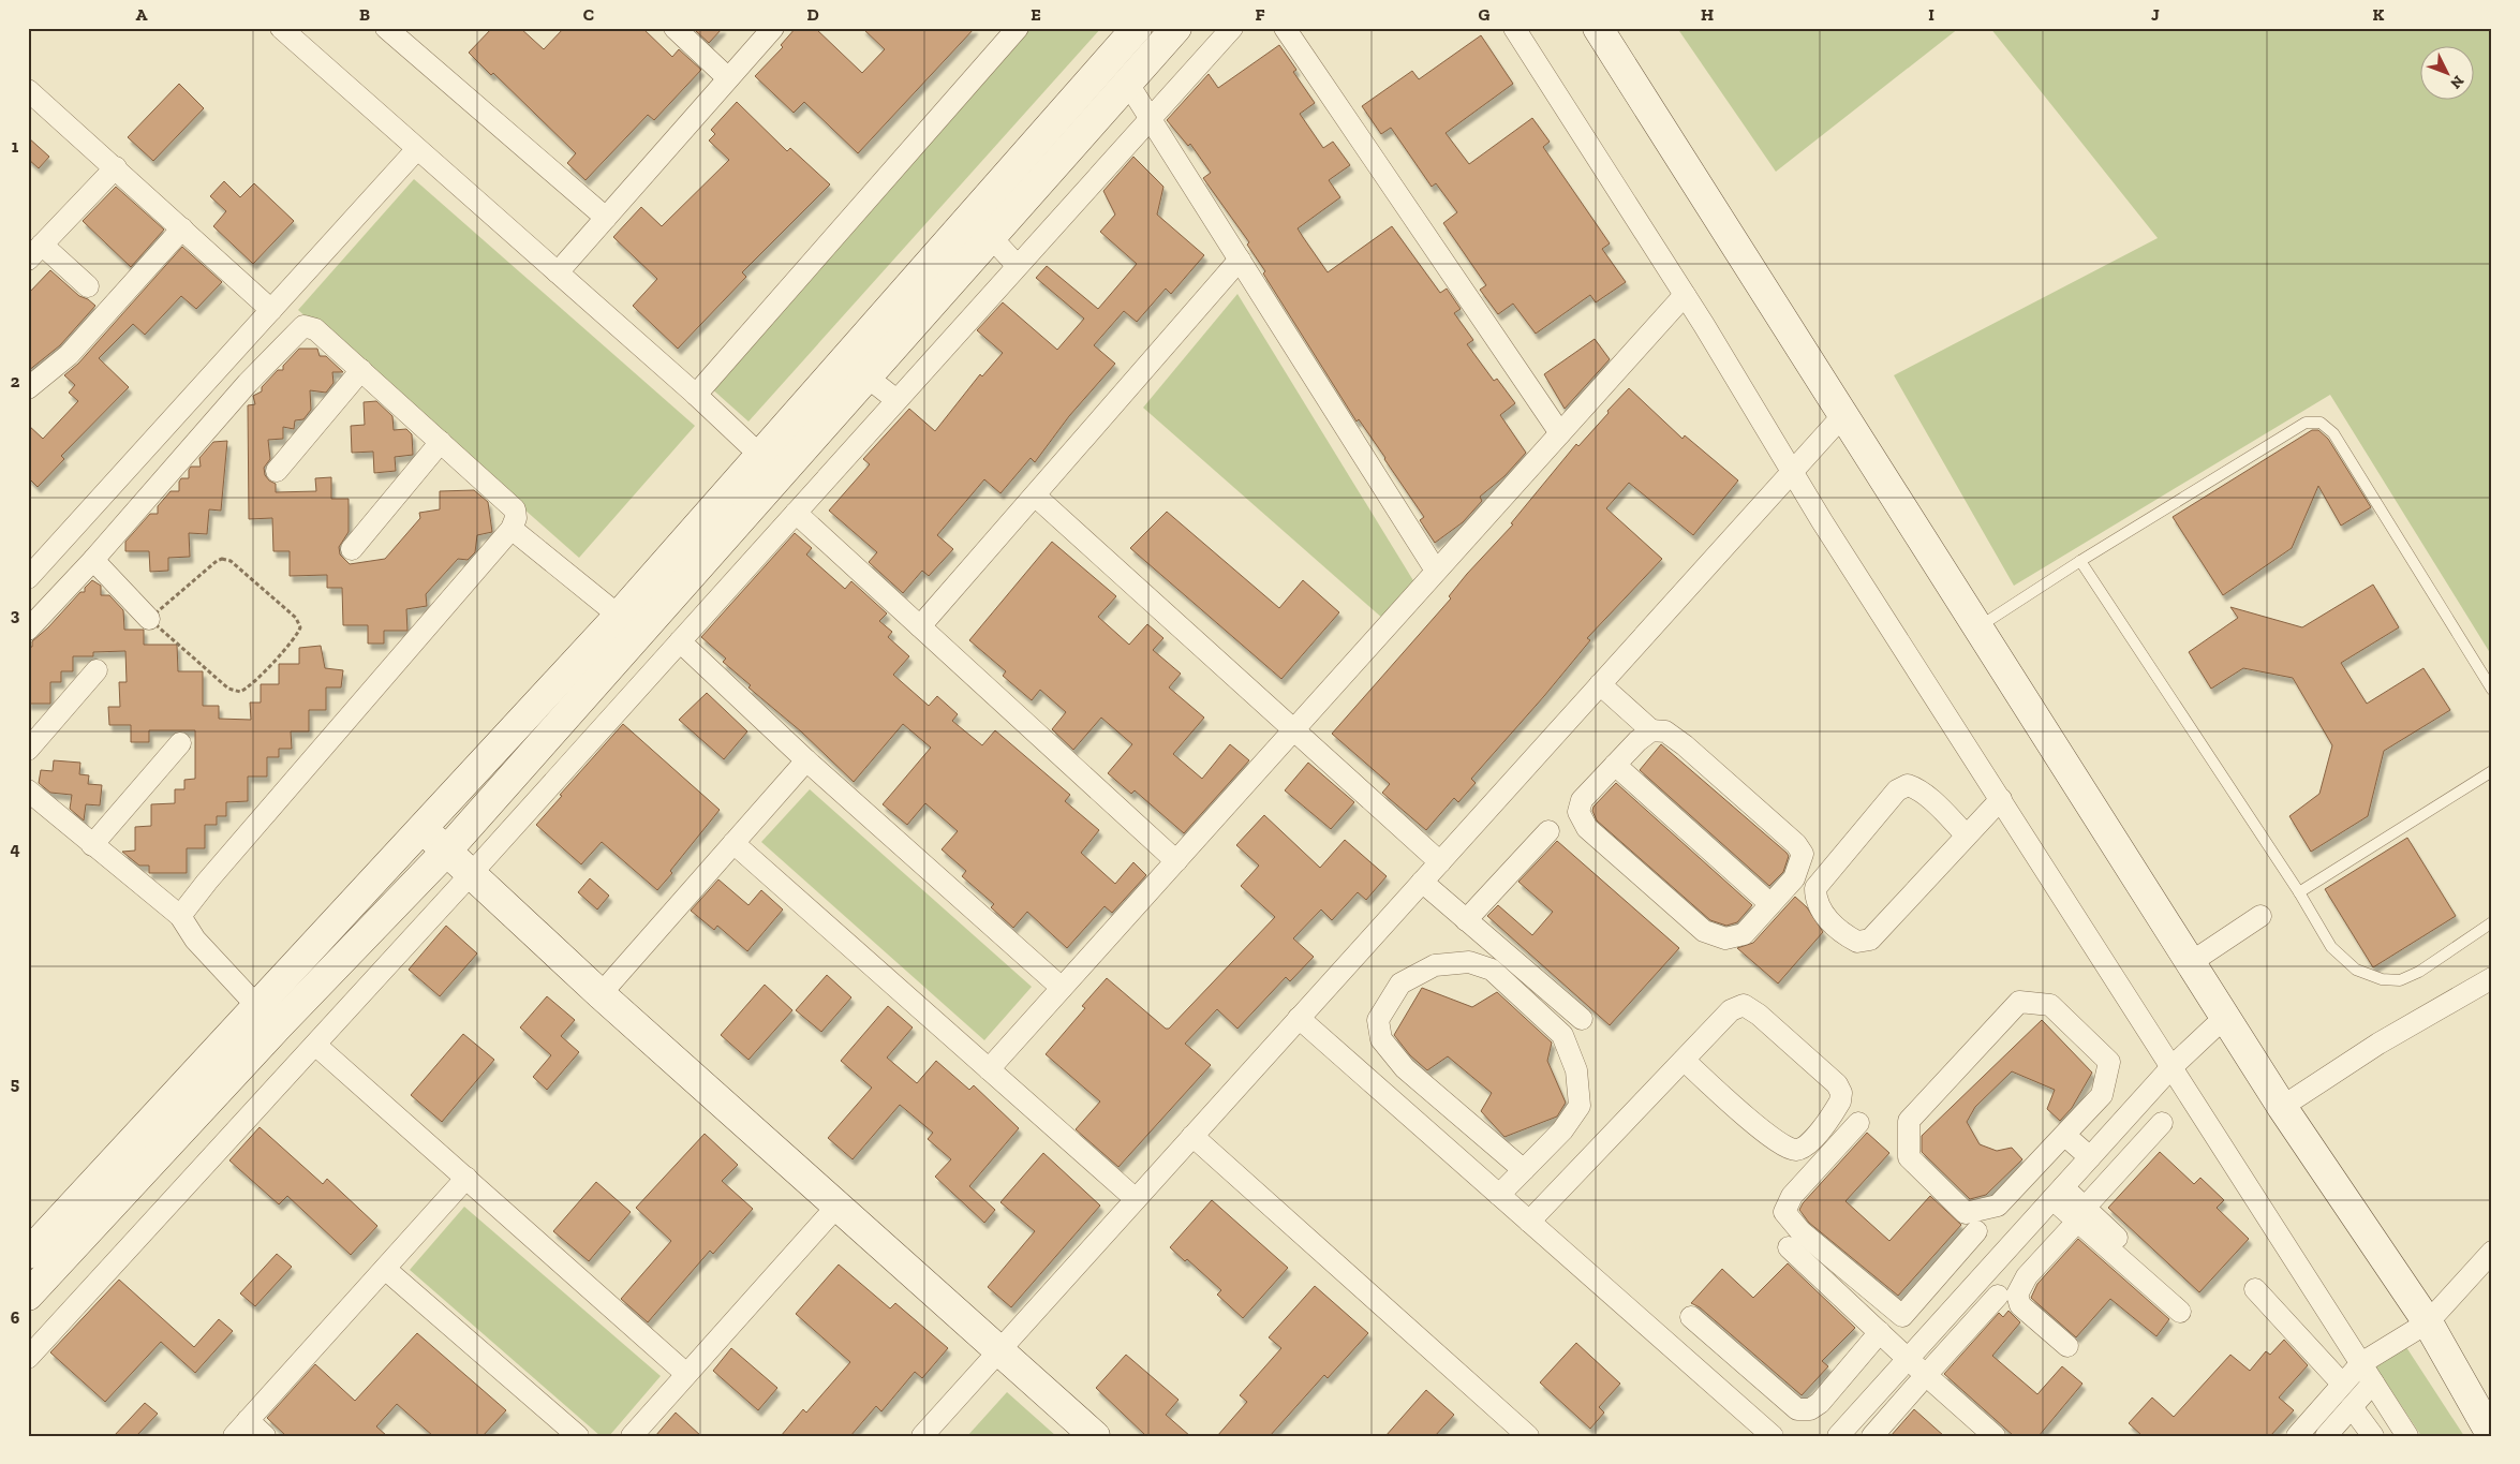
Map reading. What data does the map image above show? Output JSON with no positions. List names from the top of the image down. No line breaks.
{"north":"bottom right","grid":{"columns":["A","B","C","D","E","F","G","H","I","J","K"],"rows":["1","2","3","4","5","6"]}}
